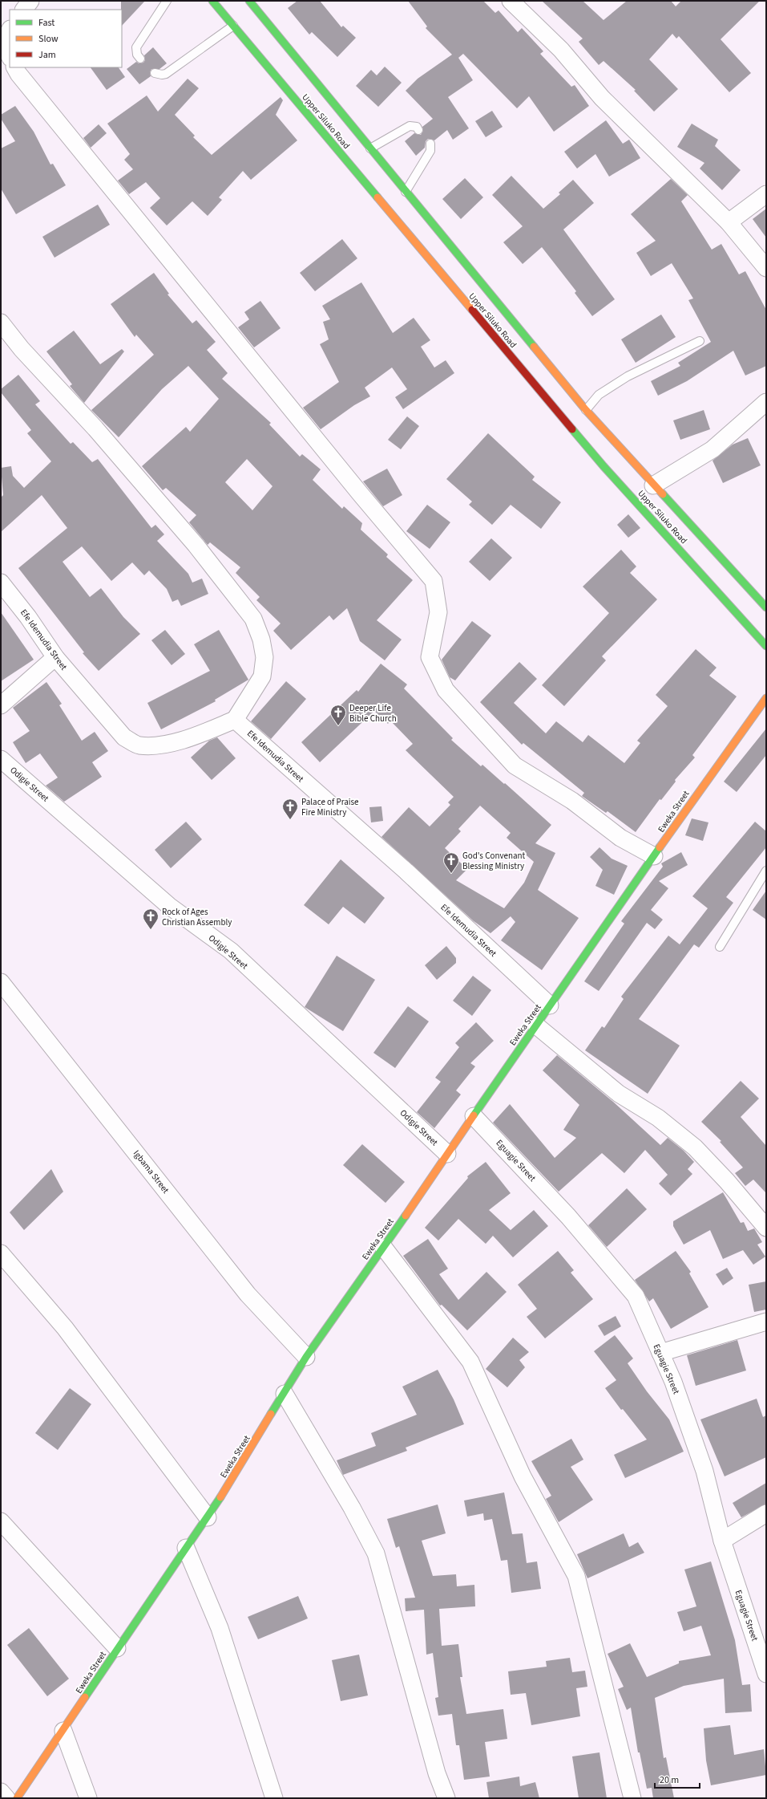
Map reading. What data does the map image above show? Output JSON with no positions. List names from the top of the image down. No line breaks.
{"streets":{"main road":["Upper Siluko Road","Eweka Street"],"street":["Efe Idemudia Street","Odigie Street","Eguagie Street","Igbama Street"]},"crossings":[["Efe Idemudia Street","Eweka Street"],["Odigie Street","Eweka Street"],["Eweka Street","Eguagie Street"],["Eweka Street","Igbama Street"]],"places":{"church":["Deeper Life Bible Church","Palace of Praise Fire Ministry","God's Convenant Blessing Ministry","Rock of Ages Christian Assembly"]},"legend":["Fast","Slow","Jam"],"scale_bar":"20 m"}
